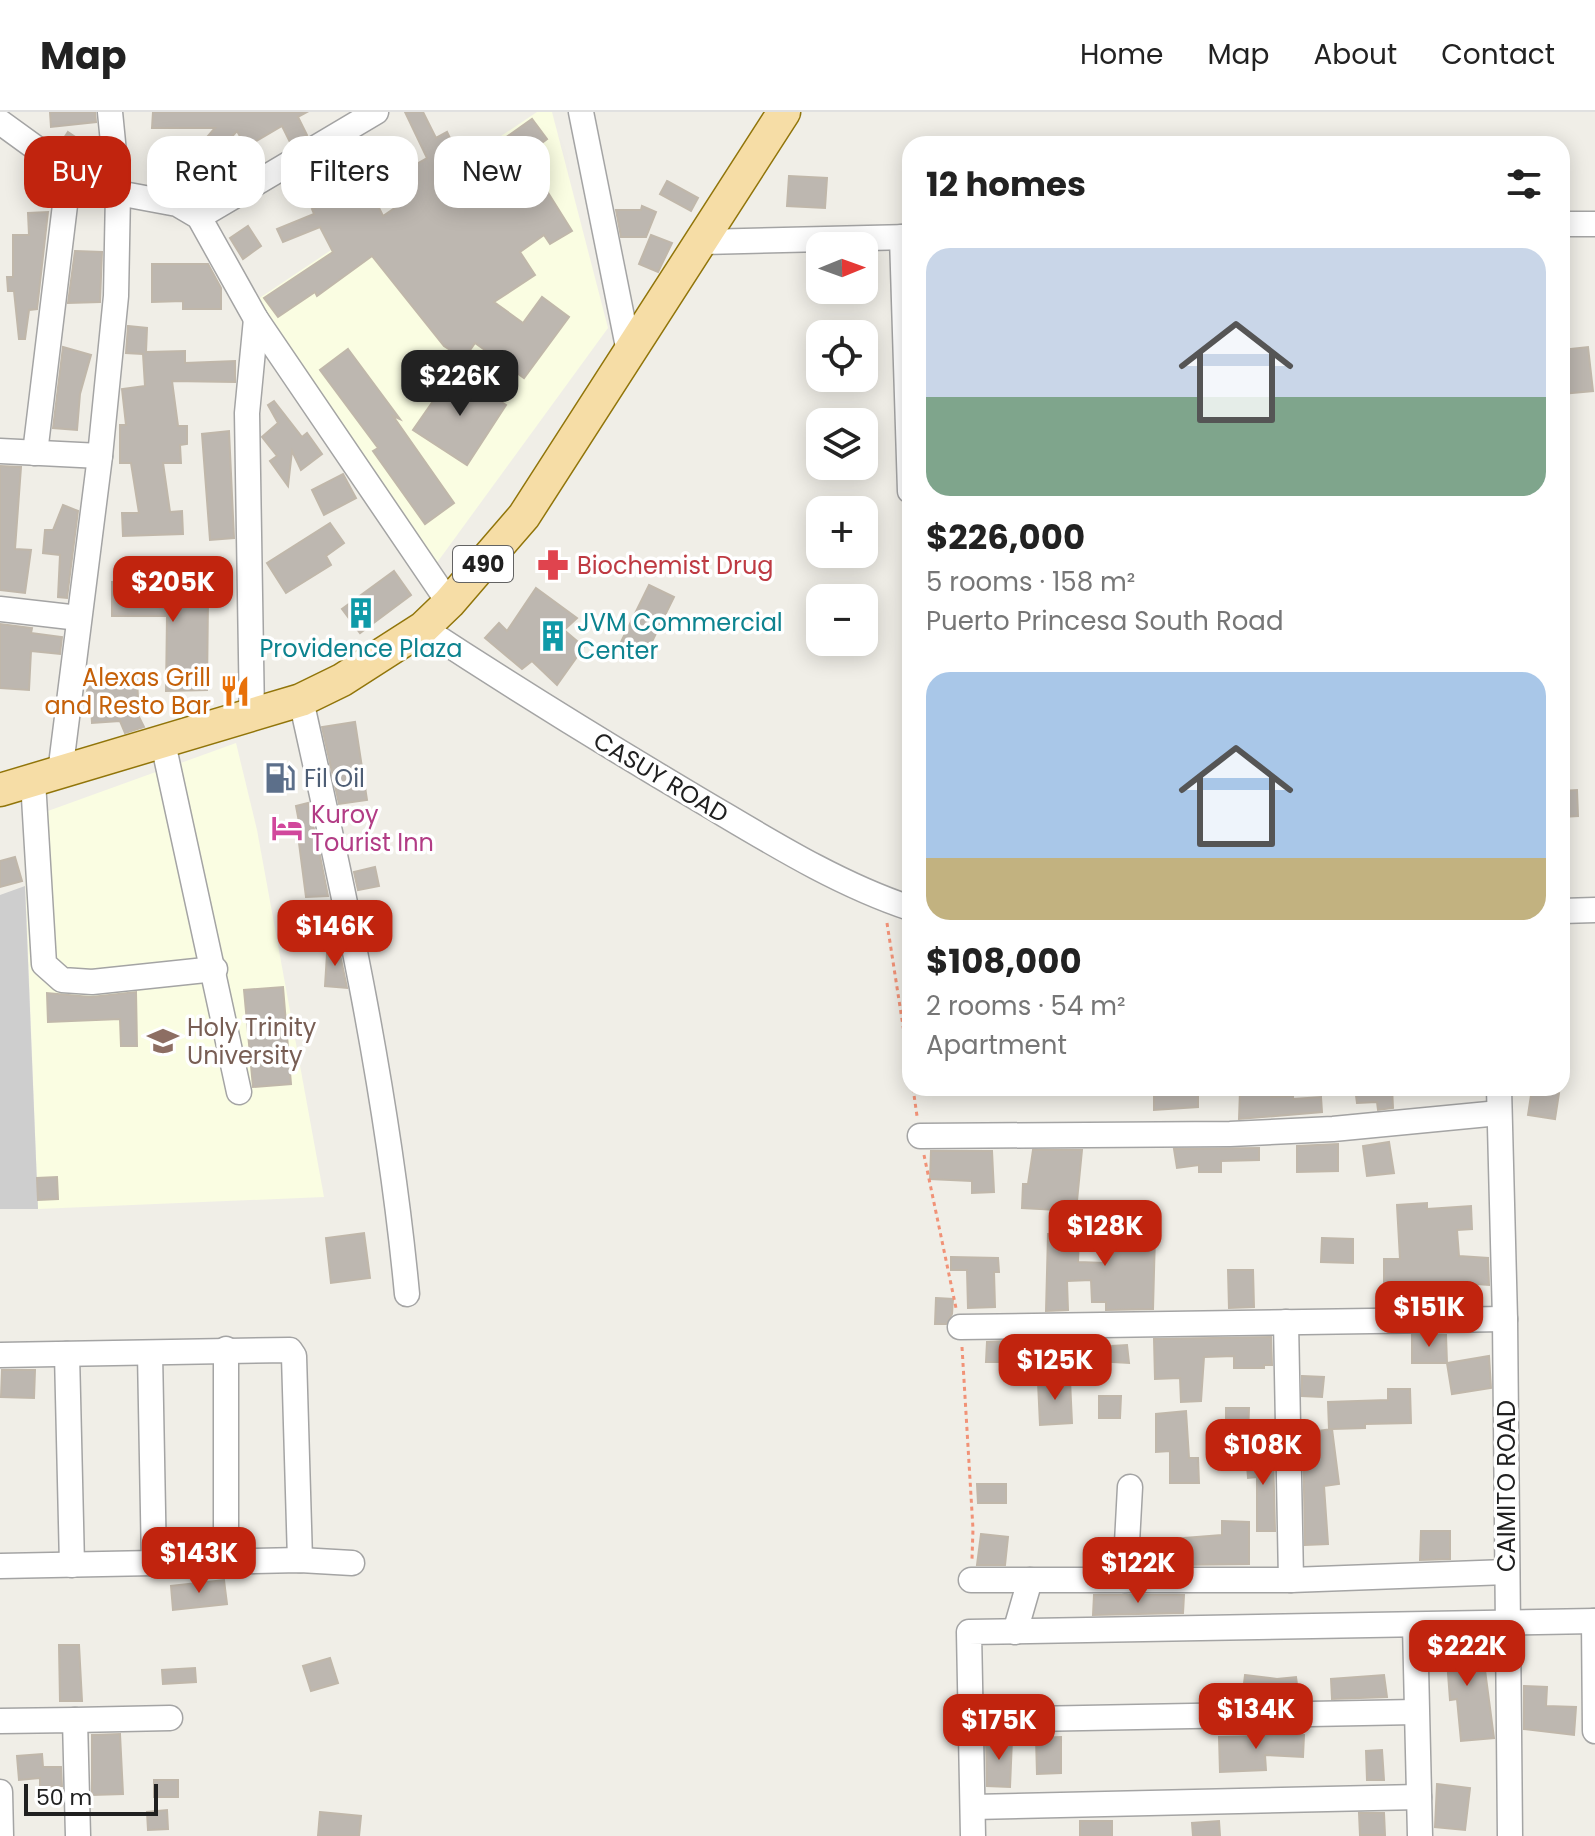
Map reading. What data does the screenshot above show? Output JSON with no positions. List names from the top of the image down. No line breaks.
{"streets":{"main road":["490"],"street":["CASUY ROAD","CAIMITO ROAD"]},"crossings":[["490","CASUY ROAD"]],"places":{"pharmacy":["Biochemist Drug"],"building":["Providence Plaza","JVM Commercial Center"],"restaurant":["Alexas Grill and Resto Bar"],"fuel station":["Fil Oil"],"hotel":["Kuroy Tourist Inn"],"school or university":["Holy Trinity University"]},"scale_bar":"50 m","north":"right","page":{"header":"Map","nav":["Home","Map","About","Contact"],"chip":["Buy","Rent","Filters","New"],"heading":"12 homes","map_buttons":["+","−"],"list":[{"name":"$226,000","note":"5 rooms · 158 m² · Puerto Princesa South Road"},{"name":"$108,000","note":"2 rooms · 54 m² · Apartment"}],"price":["$226K","$205K","$146K","$128K","$151K","$125K","$108K","$143K","$122K","$222K","$134K","$175K"],"scale":"50 m"}}
